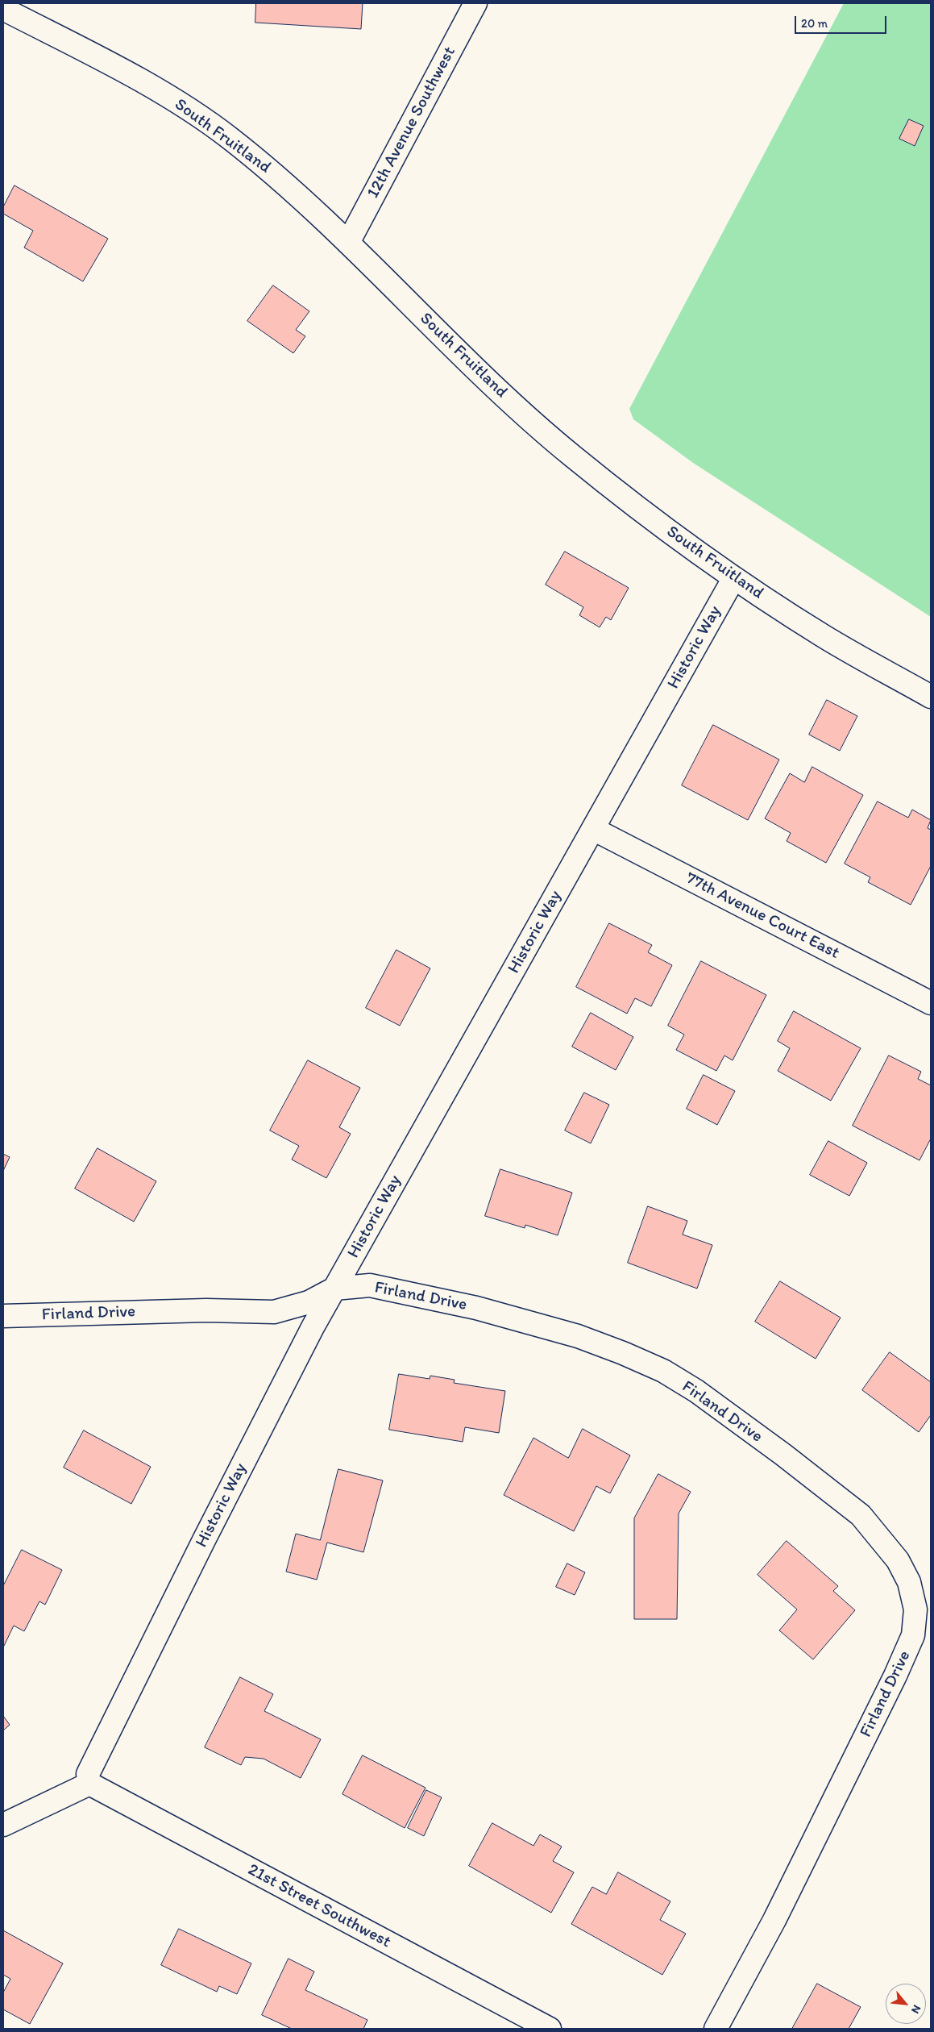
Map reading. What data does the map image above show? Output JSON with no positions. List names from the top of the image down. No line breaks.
{"streets":{"street":["12th Avenue Southwest","South Fruitland","Historic Way","77th Avenue Court East","Firland Drive","21st Street Southwest"]},"crossings":[["12th Avenue Southwest","South Fruitland"],["South Fruitland","Historic Way"],["Historic Way","77th Avenue Court East"],["Historic Way","Firland Drive"],["Historic Way","21st Street Southwest"]],"scale_bar":"20 m","north":"bottom right"}
